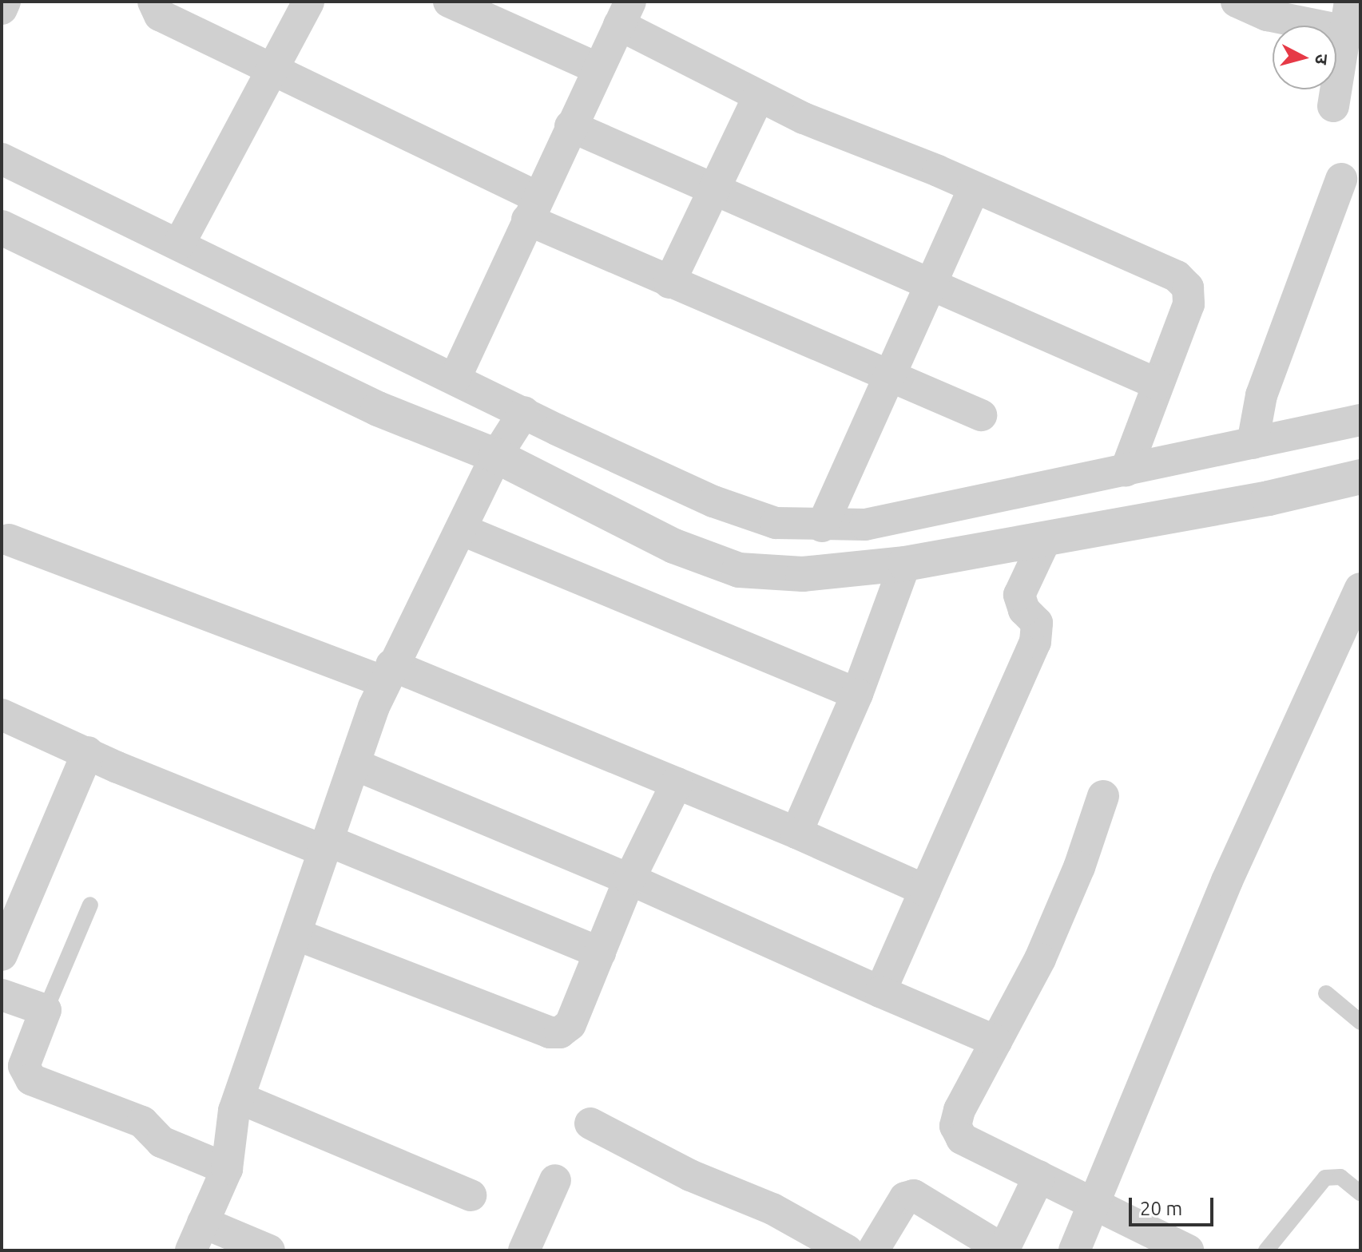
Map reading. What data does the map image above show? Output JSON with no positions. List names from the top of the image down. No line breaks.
{"scale_bar":"20 m","north":"right"}
